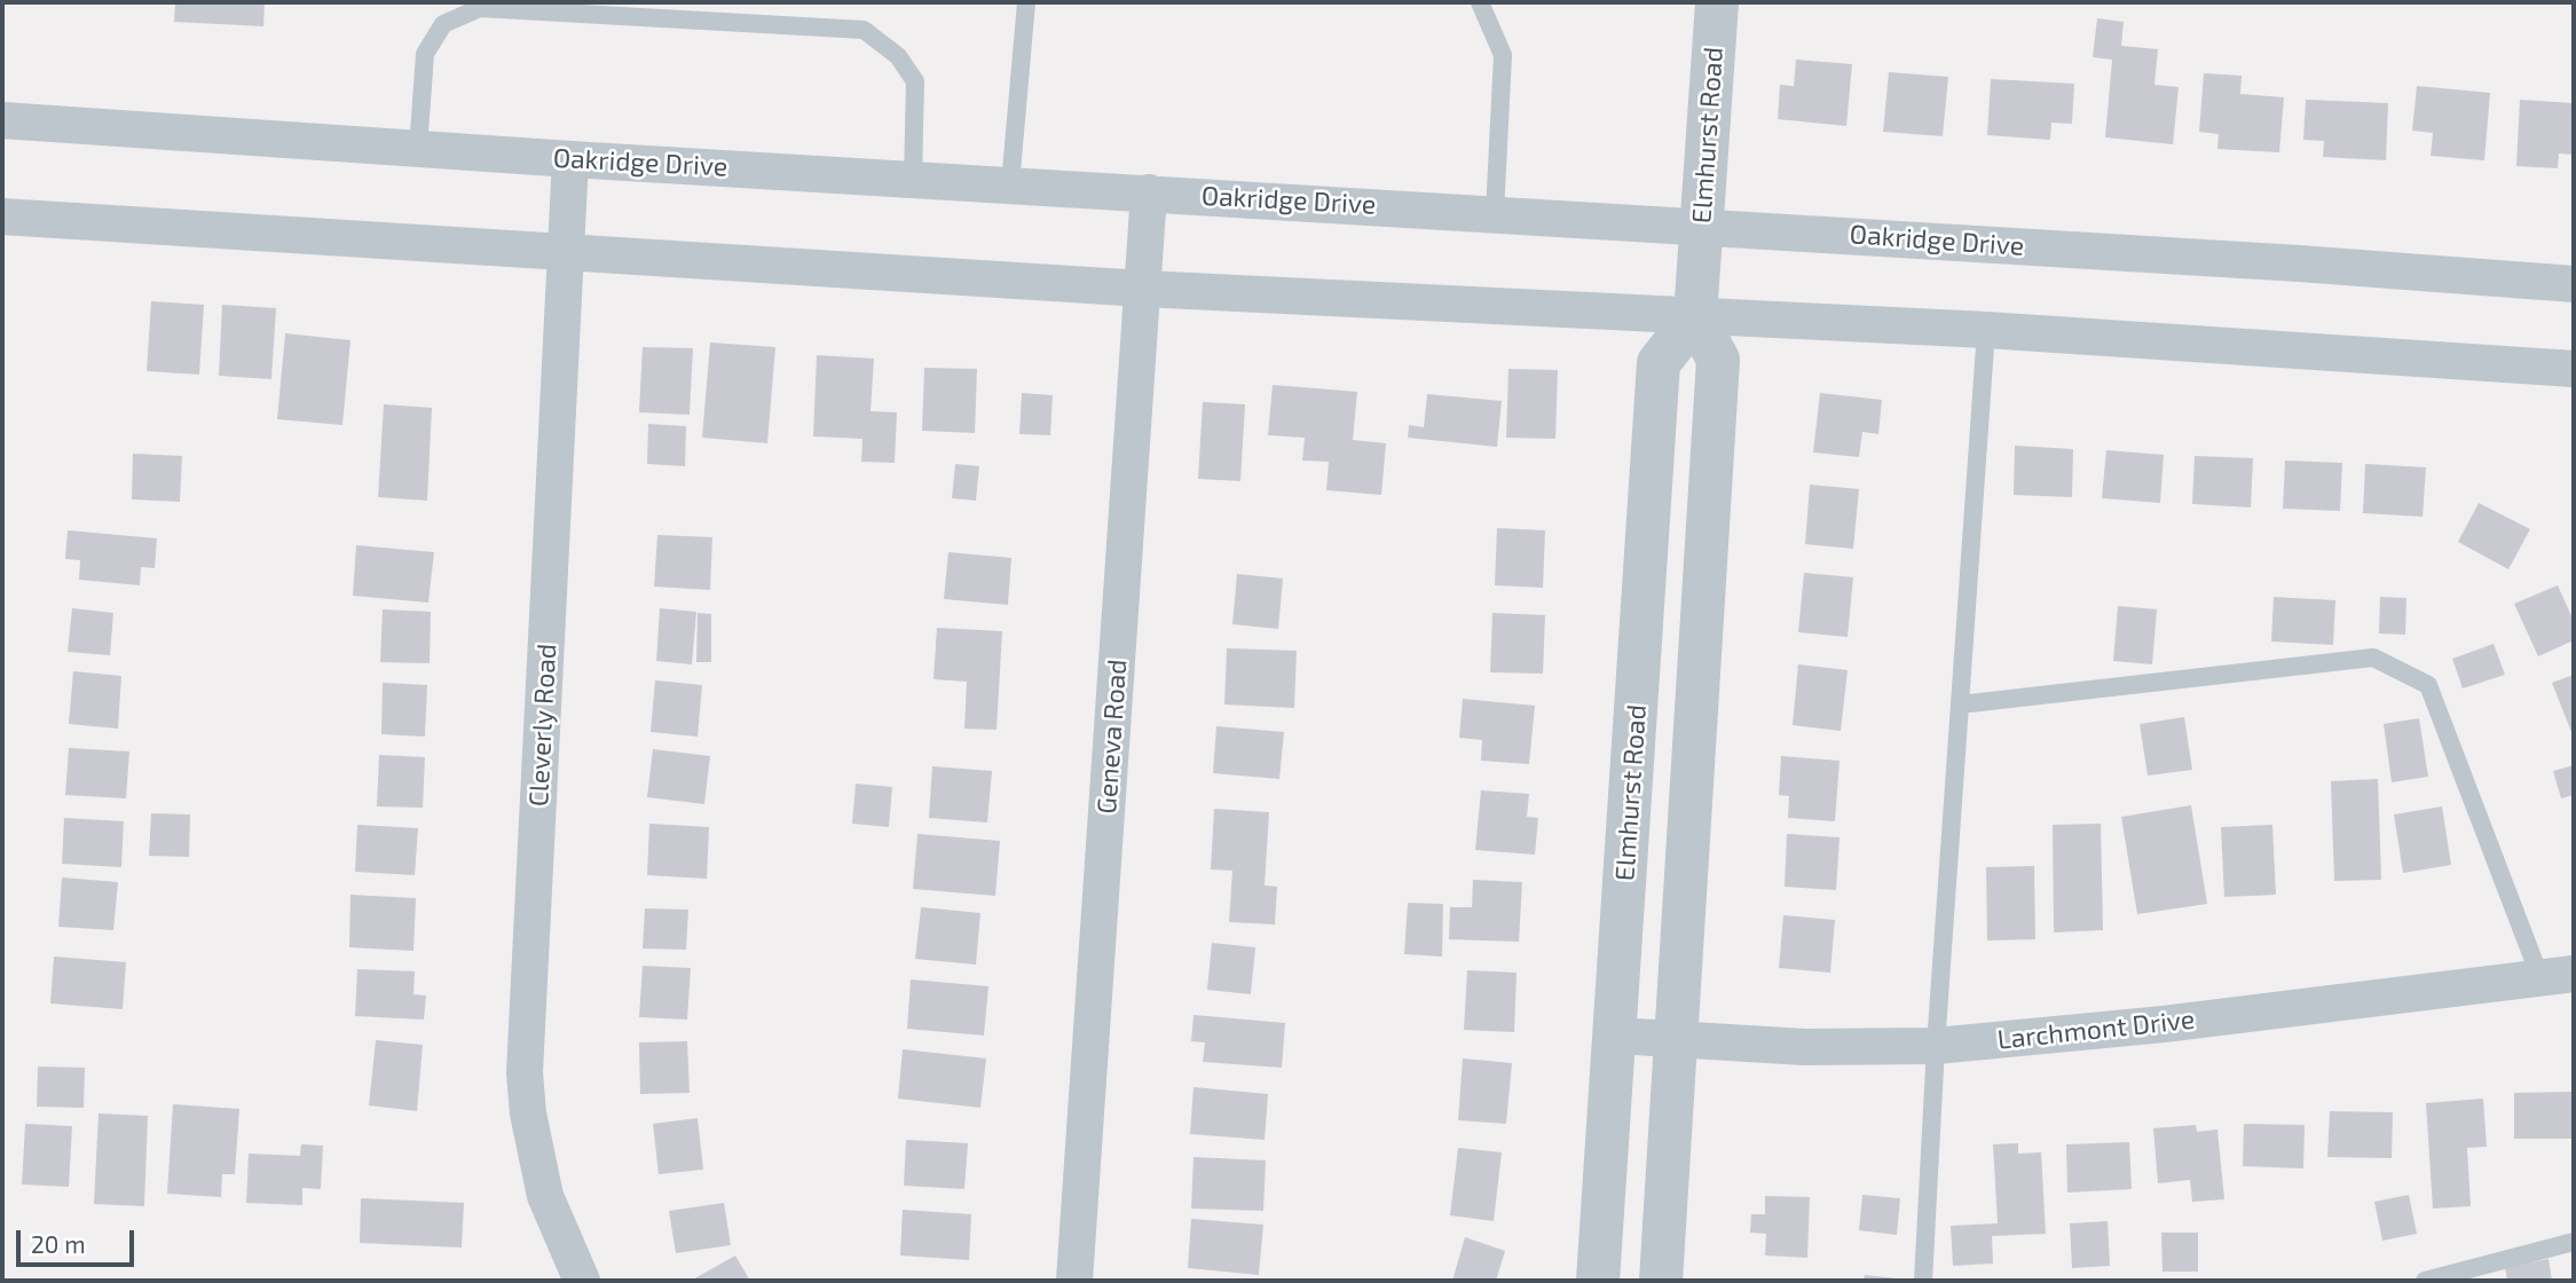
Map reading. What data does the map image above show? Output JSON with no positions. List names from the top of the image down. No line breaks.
{"streets":{"street":["Elmhurst Road","Oakridge Drive","Cleverly Road","Geneva Road","Larchmont Drive"]},"crossings":[["Elmhurst Road","Oakridge Drive"],["Elmhurst Road","Larchmont Drive"],["Oakridge Drive","Cleverly Road"],["Oakridge Drive","Geneva Road"]],"scale_bar":"20 m"}
